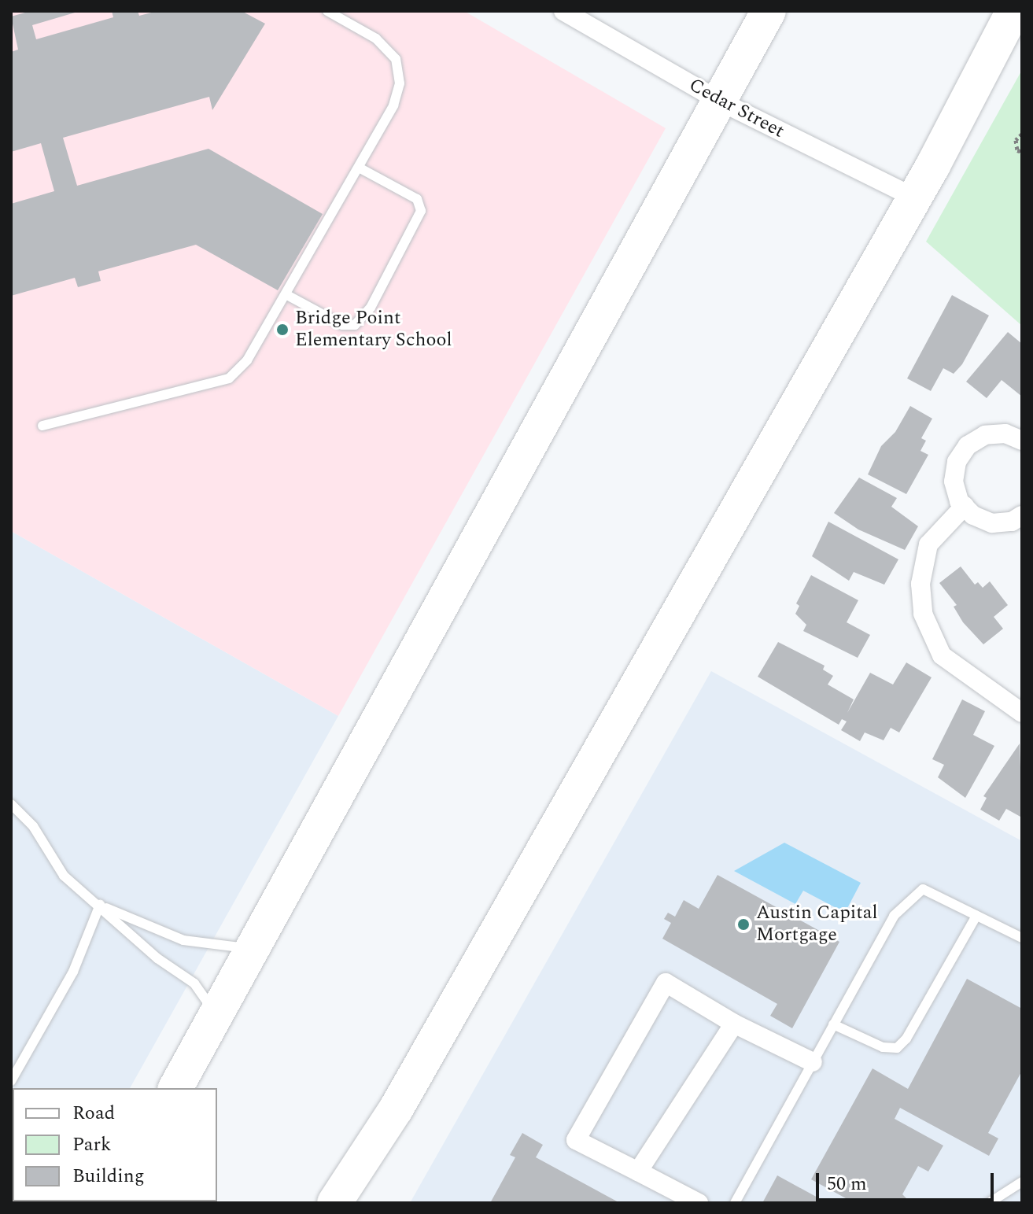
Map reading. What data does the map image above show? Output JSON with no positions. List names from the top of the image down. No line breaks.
{"streets":{"street":["Cedar Street"]},"places":["Bridge Point Elementary School","Austin Capital Mortgage"],"legend":["Road","Park","Building"],"scale_bar":"50 m"}
